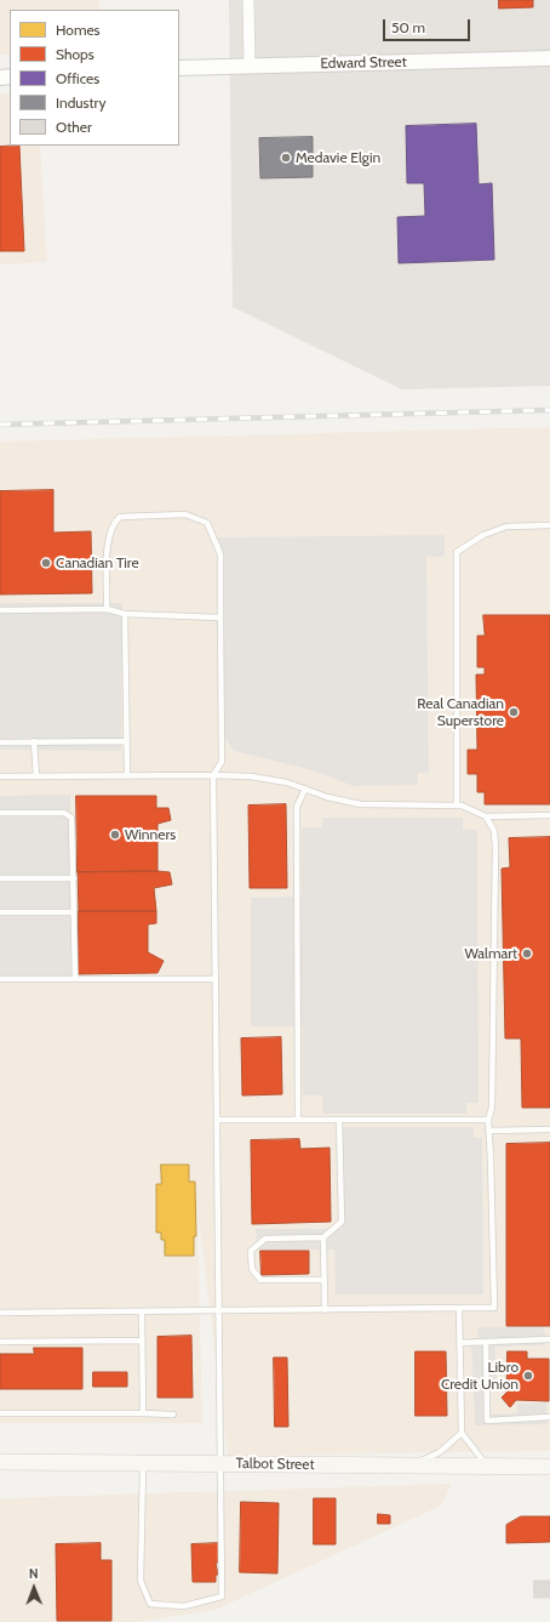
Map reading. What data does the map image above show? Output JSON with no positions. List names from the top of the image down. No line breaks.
{"streets":{"main road":["Talbot Street"],"street":["Edward Street"]},"places":["Medavie Elgin","Canadian Tire","Real Canadian Superstore","Winners","Walmart","Libro Credit Union"],"legend":["Homes","Shops","Offices","Industry","Other"],"scale_bar":"50 m","north":"top"}
